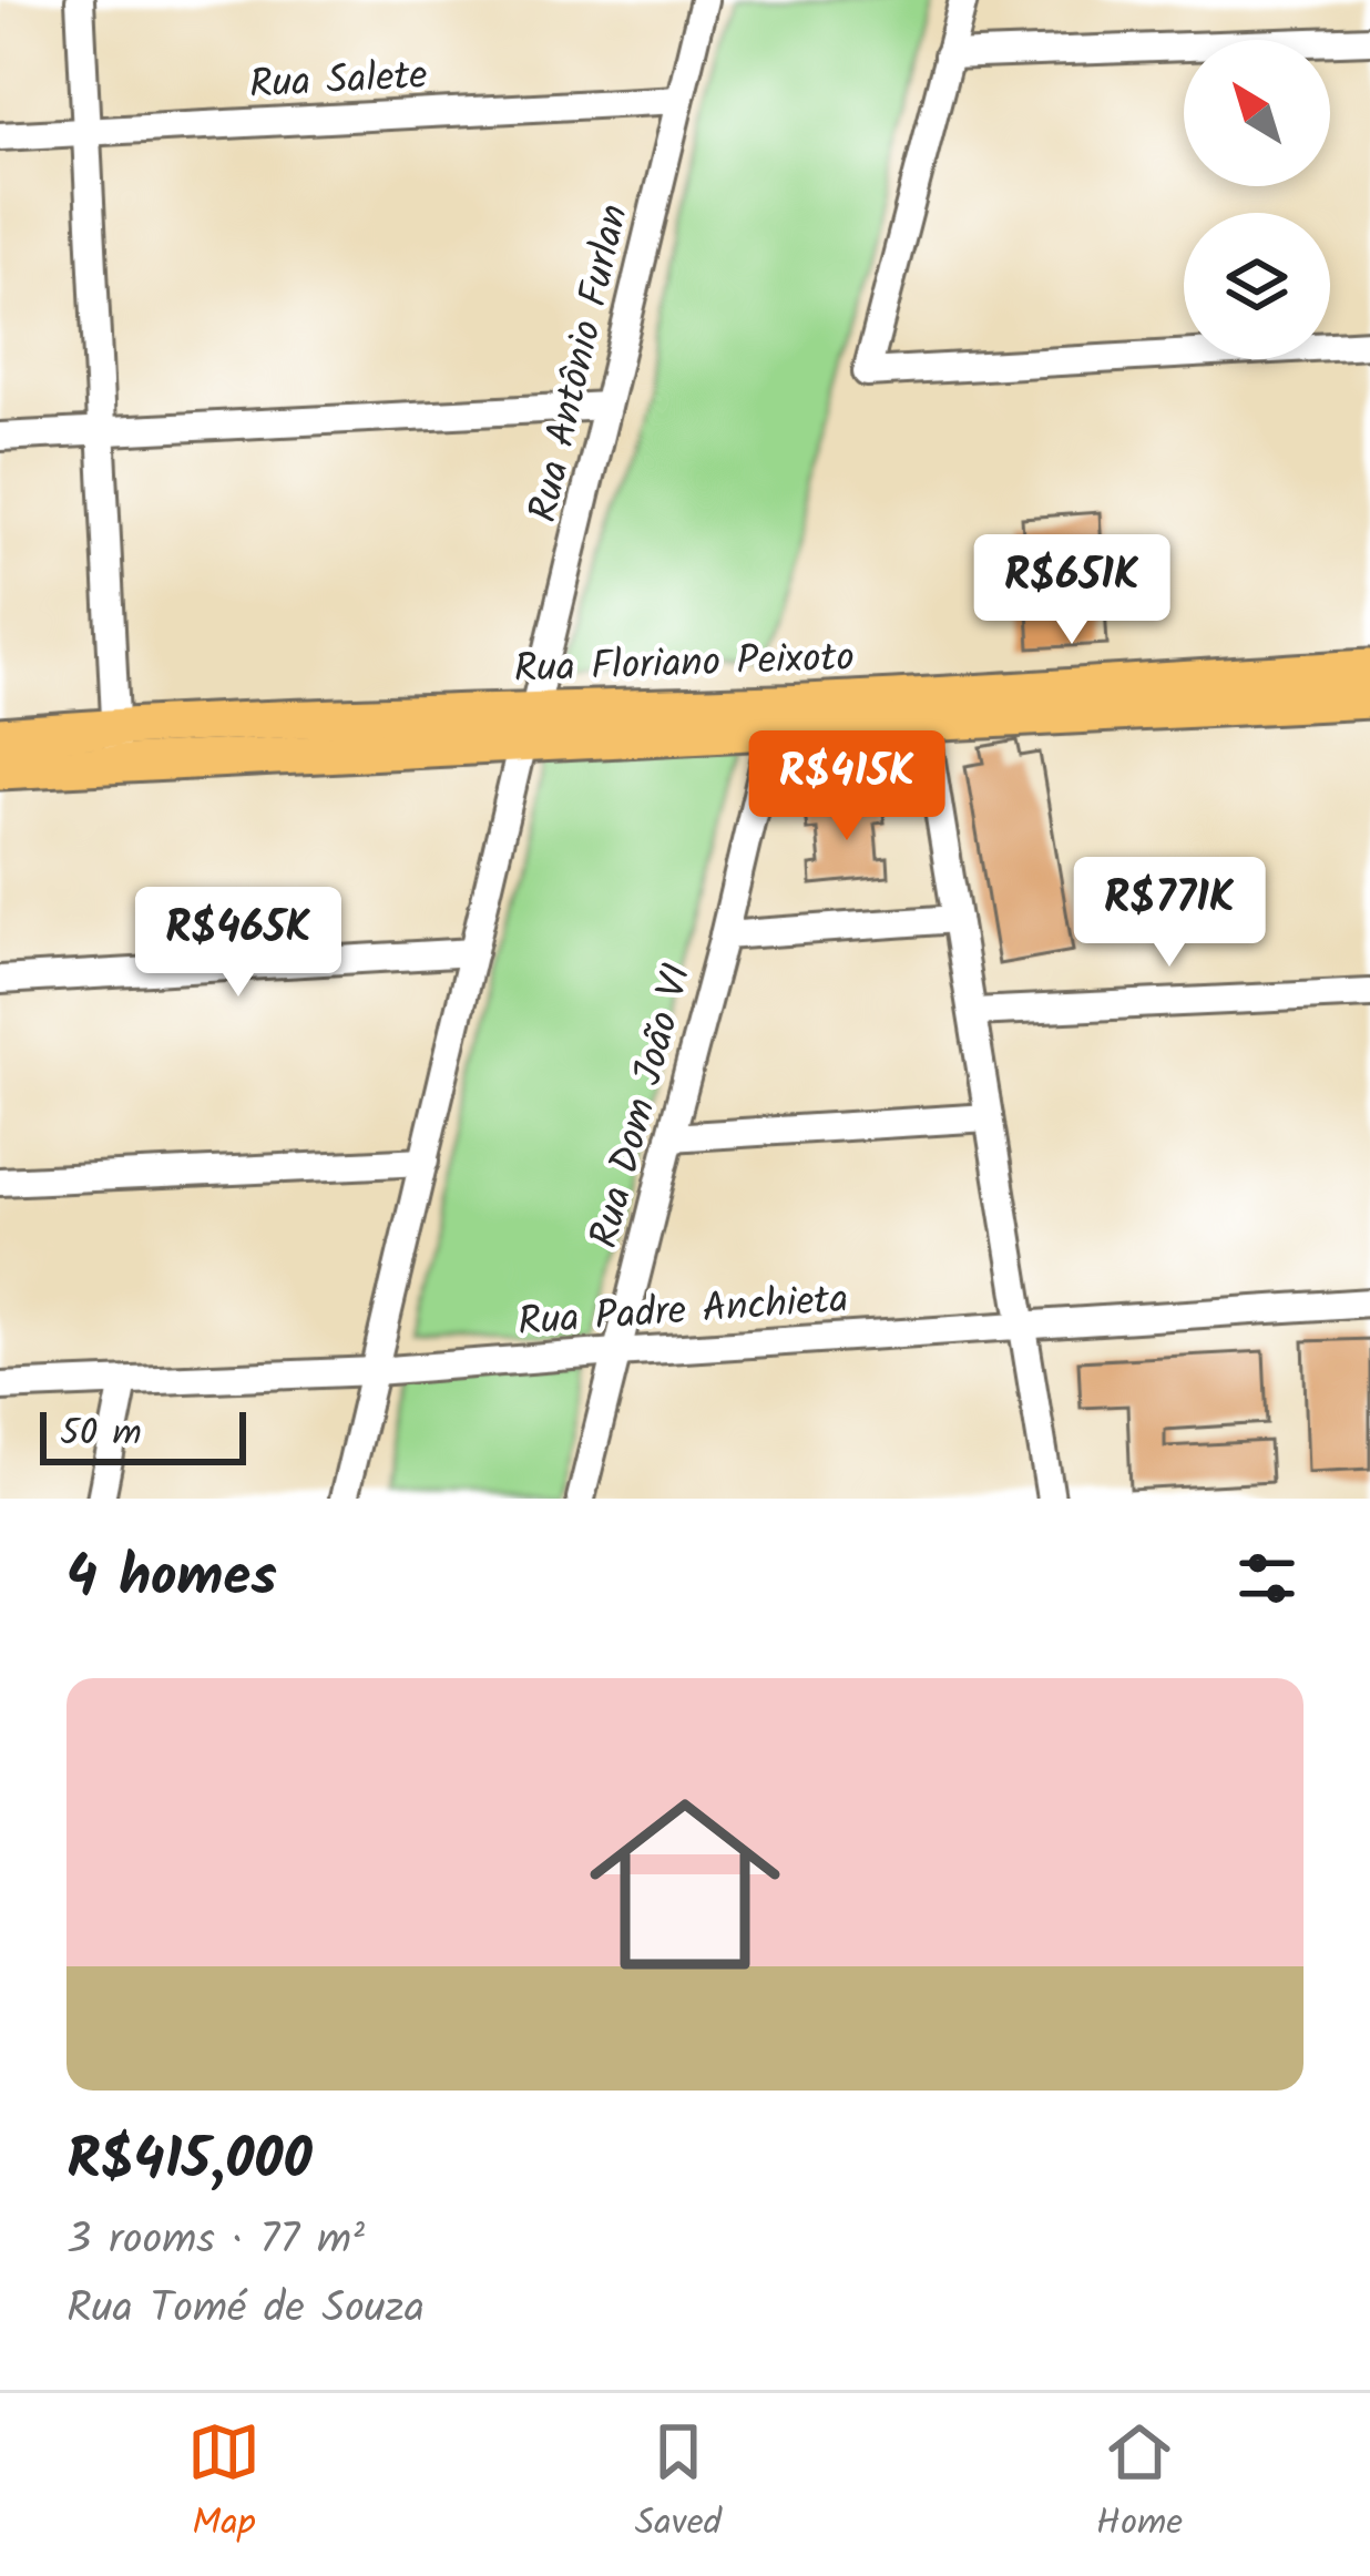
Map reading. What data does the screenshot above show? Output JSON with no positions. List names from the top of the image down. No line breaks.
{"streets":{"main road":["Rua Floriano Peixoto"],"street":["Rua Salete","Rua Antônio Furlan","Rua Dom João VI","Rua Padre Anchieta"]},"crossings":[["Rua Salete","Rua Antônio Furlan"],["Rua Antônio Furlan","Rua Floriano Peixoto"],["Rua Floriano Peixoto","Rua Dom João VI"],["Rua Dom João VI","Rua Padre Anchieta"]],"scale_bar":"50 m","north":"top left","page":{"price":["R$651K","R$415K","R$771K","R$465K"],"scale":"50 m","heading":"4 homes","list":[{"name":"R$415,000","note":"3 rooms · 77 m² · Rua Tomé de Souza"}],"tabs":["Map","Saved","Home"]}}
